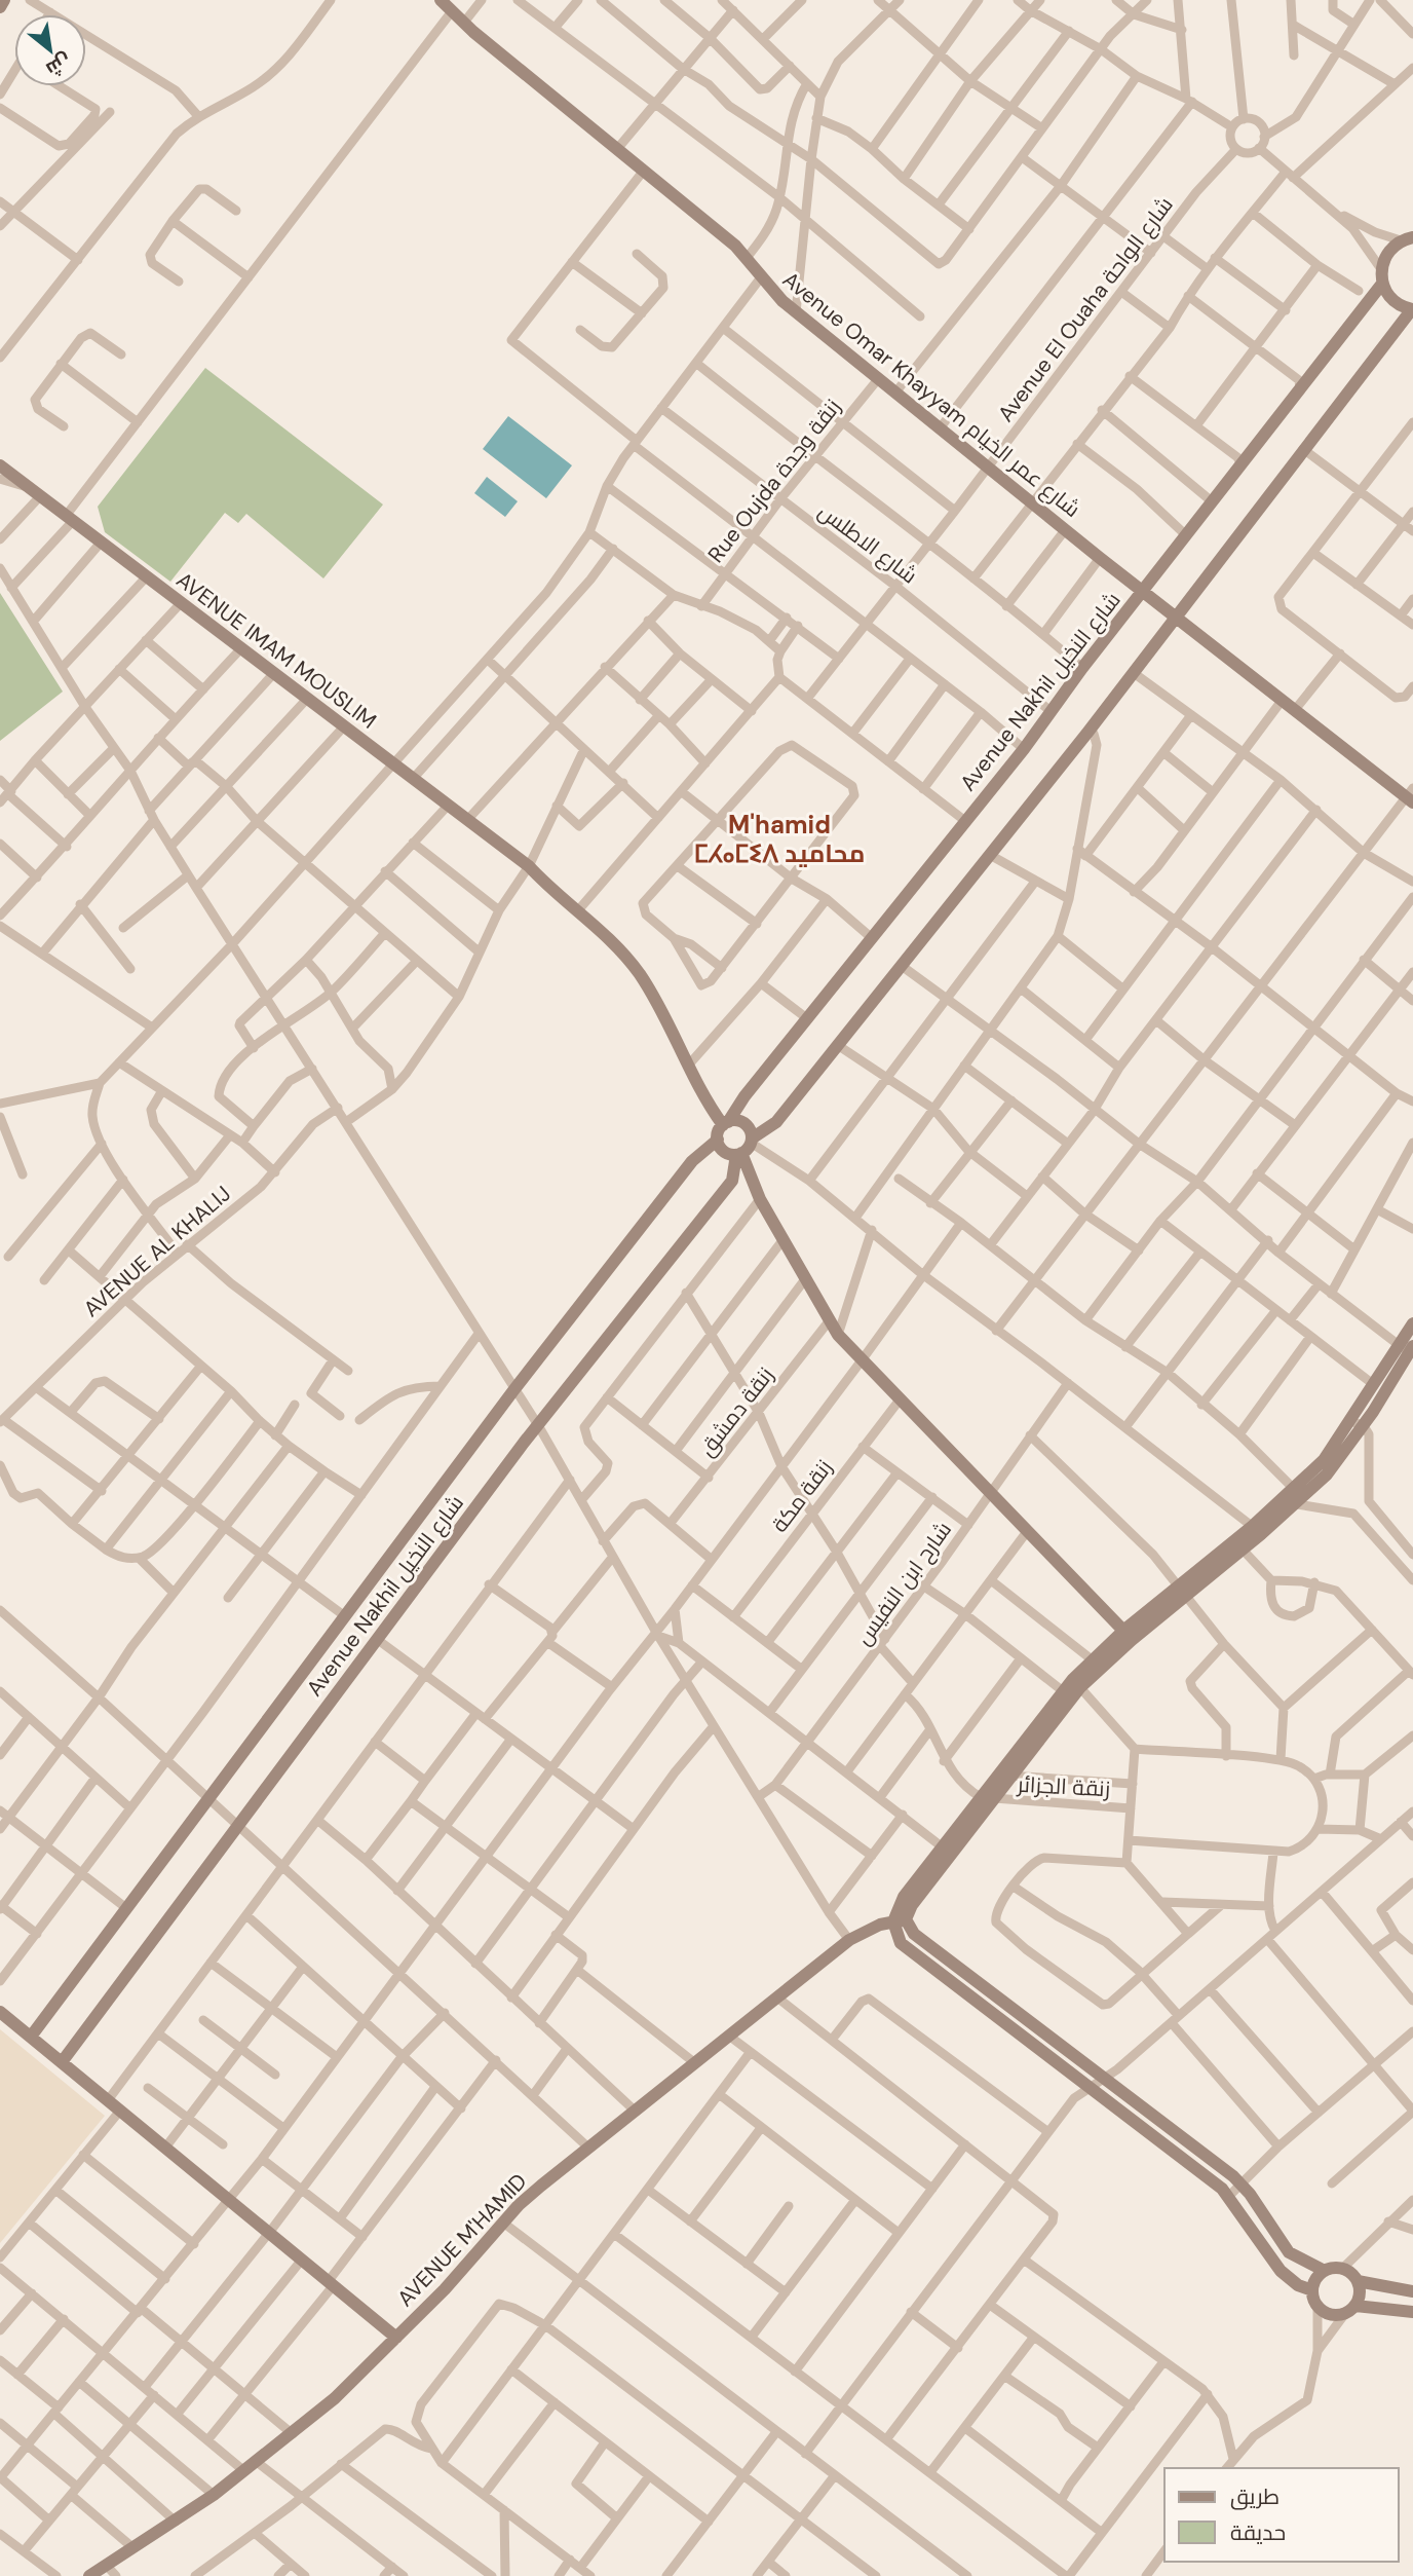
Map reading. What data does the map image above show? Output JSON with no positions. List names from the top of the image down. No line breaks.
{"streets":{"street":["Avenue El Ouaha شارع الواحة","Avenue Omar Khayyam شارع عمر الخيام","Rue Oujda زنقة وجدة","شارع الاطلس","AVENUE IMAM MOUSLIM","Avenue Nakhil شارع النخيل","AVENUE AL KHALIJ","زنقة دمشق","زنقة مكة","شارح ابن النفيس","زنقة الجزائر","AVENUE M'HAMID"]},"crossings":[["Avenue El Ouaha شارع الواحة","Avenue Omar Khayyam شارع عمر الخيام"],["Avenue El Ouaha شارع الواحة","شارع الاطلس"],["Avenue Omar Khayyam شارع عمر الخيام","Rue Oujda زنقة وجدة"],["Avenue Omar Khayyam شارع عمر الخيام","Avenue Nakhil شارع النخيل"],["Rue Oujda زنقة وجدة","شارع الاطلس"],["شارع الاطلس","Avenue Nakhil شارع النخيل"],["AVENUE IMAM MOUSLIM","Avenue Nakhil شارع النخيل"]],"districts":["M'hamid ⵎⵃⴰⵎⵉⴷ محاميد"],"legend":["طريق","حديقة"],"north":"bottom right"}
